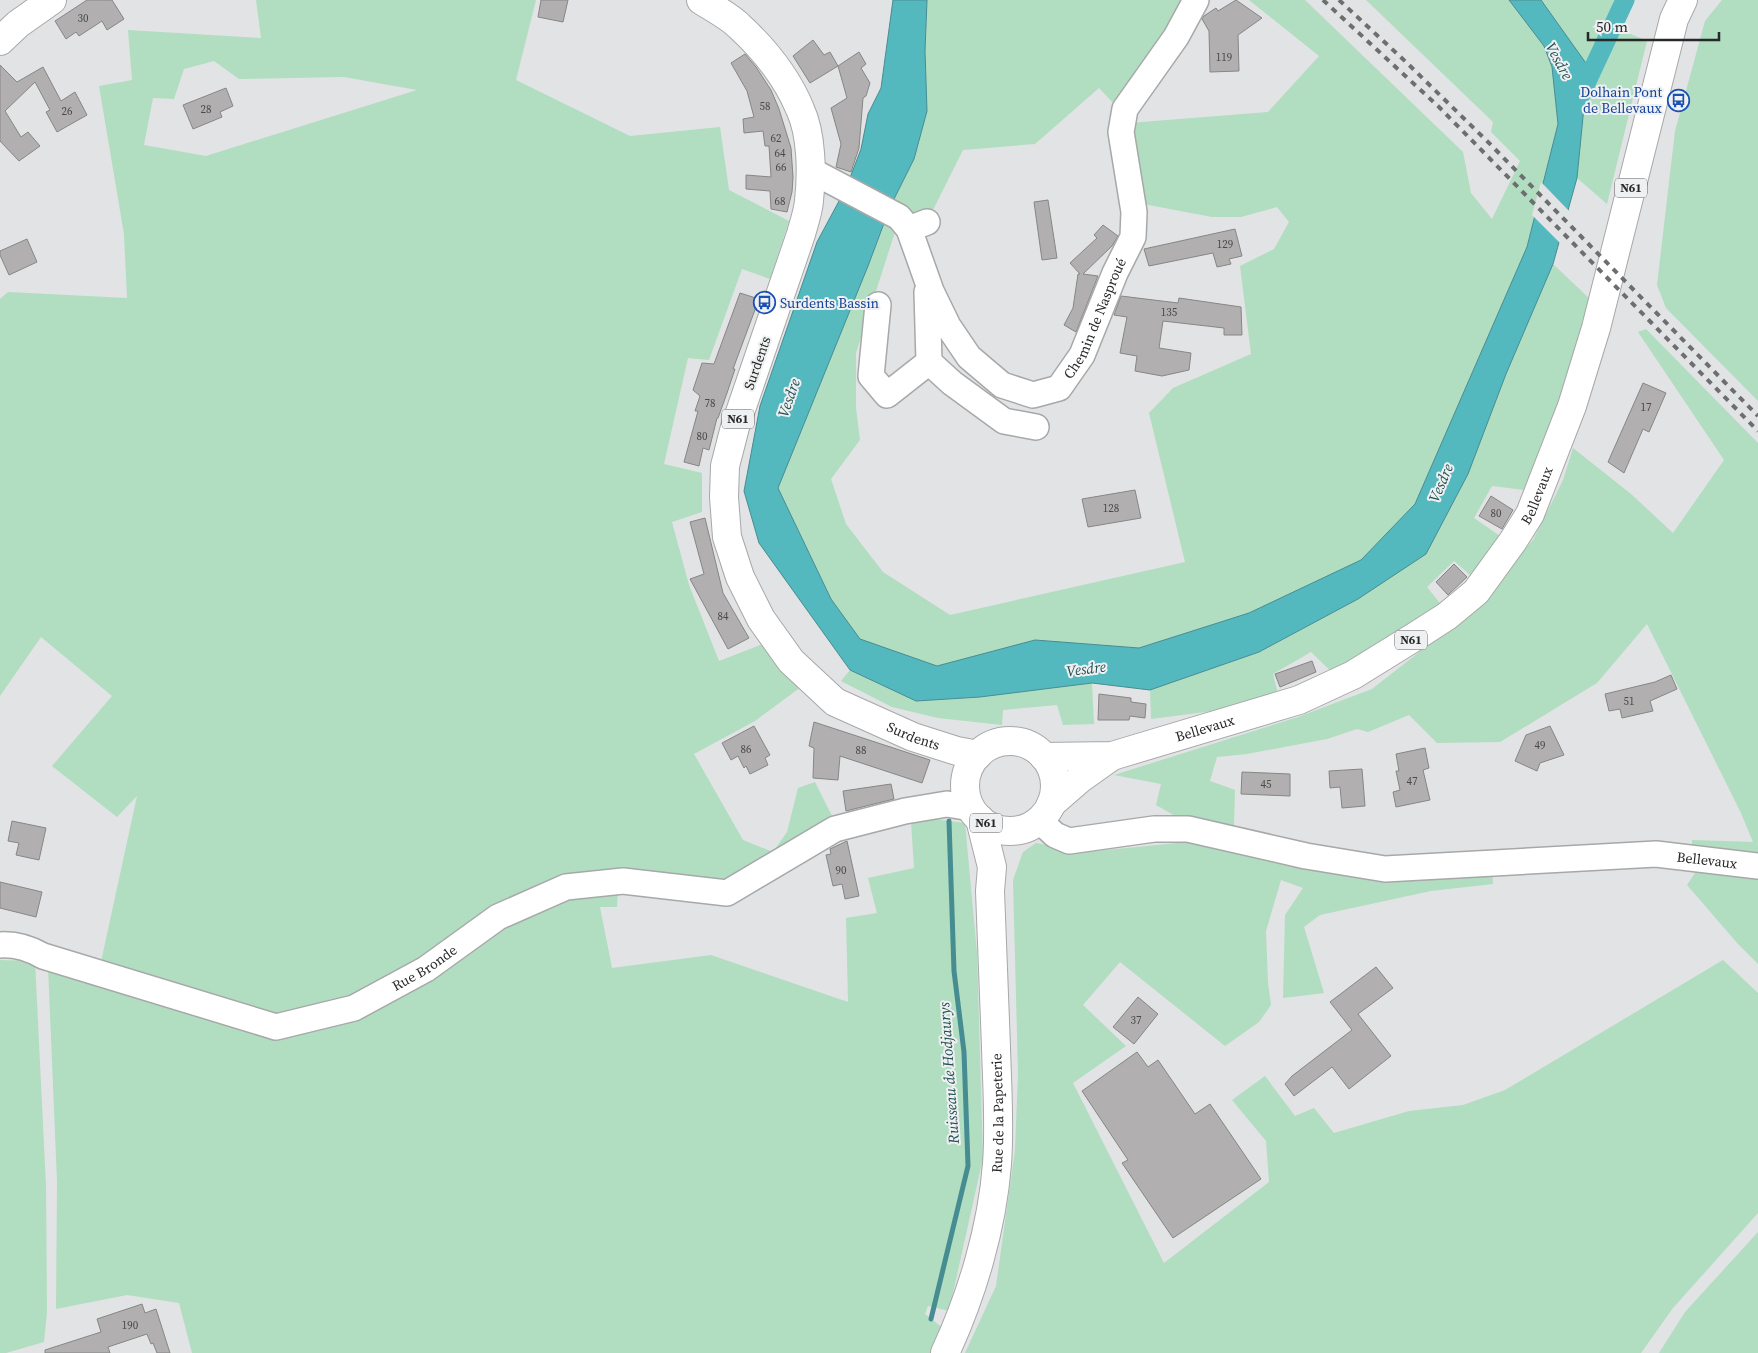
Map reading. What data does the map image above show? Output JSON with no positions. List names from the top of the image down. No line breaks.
{"streets":{"main road":["N61","Surdents","Bellevaux","Rue de la Papeterie"],"street":["Chemin de Nasproué","Rue Bronde"]},"crossings":[["N61","Surdents"],["N61","Bellevaux"],["N61","Rue Bronde"],["N61","Rue de la Papeterie"],["Chemin de Nasproué","Surdents"],["Surdents","Bellevaux"],["Surdents","Rue Bronde"],["Surdents","Rue de la Papeterie"],["Bellevaux","Rue Bronde"],["Bellevaux","Rue de la Papeterie"],["Rue Bronde","Rue de la Papeterie"]],"water":["Vesdre","Ruisseau de Hodjaurys"],"places":{"bus stop":["Dolhain Pont de Bellevaux","Surdents Bassin"]},"house_numbers":["30","119","58","28","26","62","64","66","68","129","135","78","17","80","128","80","84","51","49","86","88","47","45","90","37","190"],"scale_bar":"50 m"}
